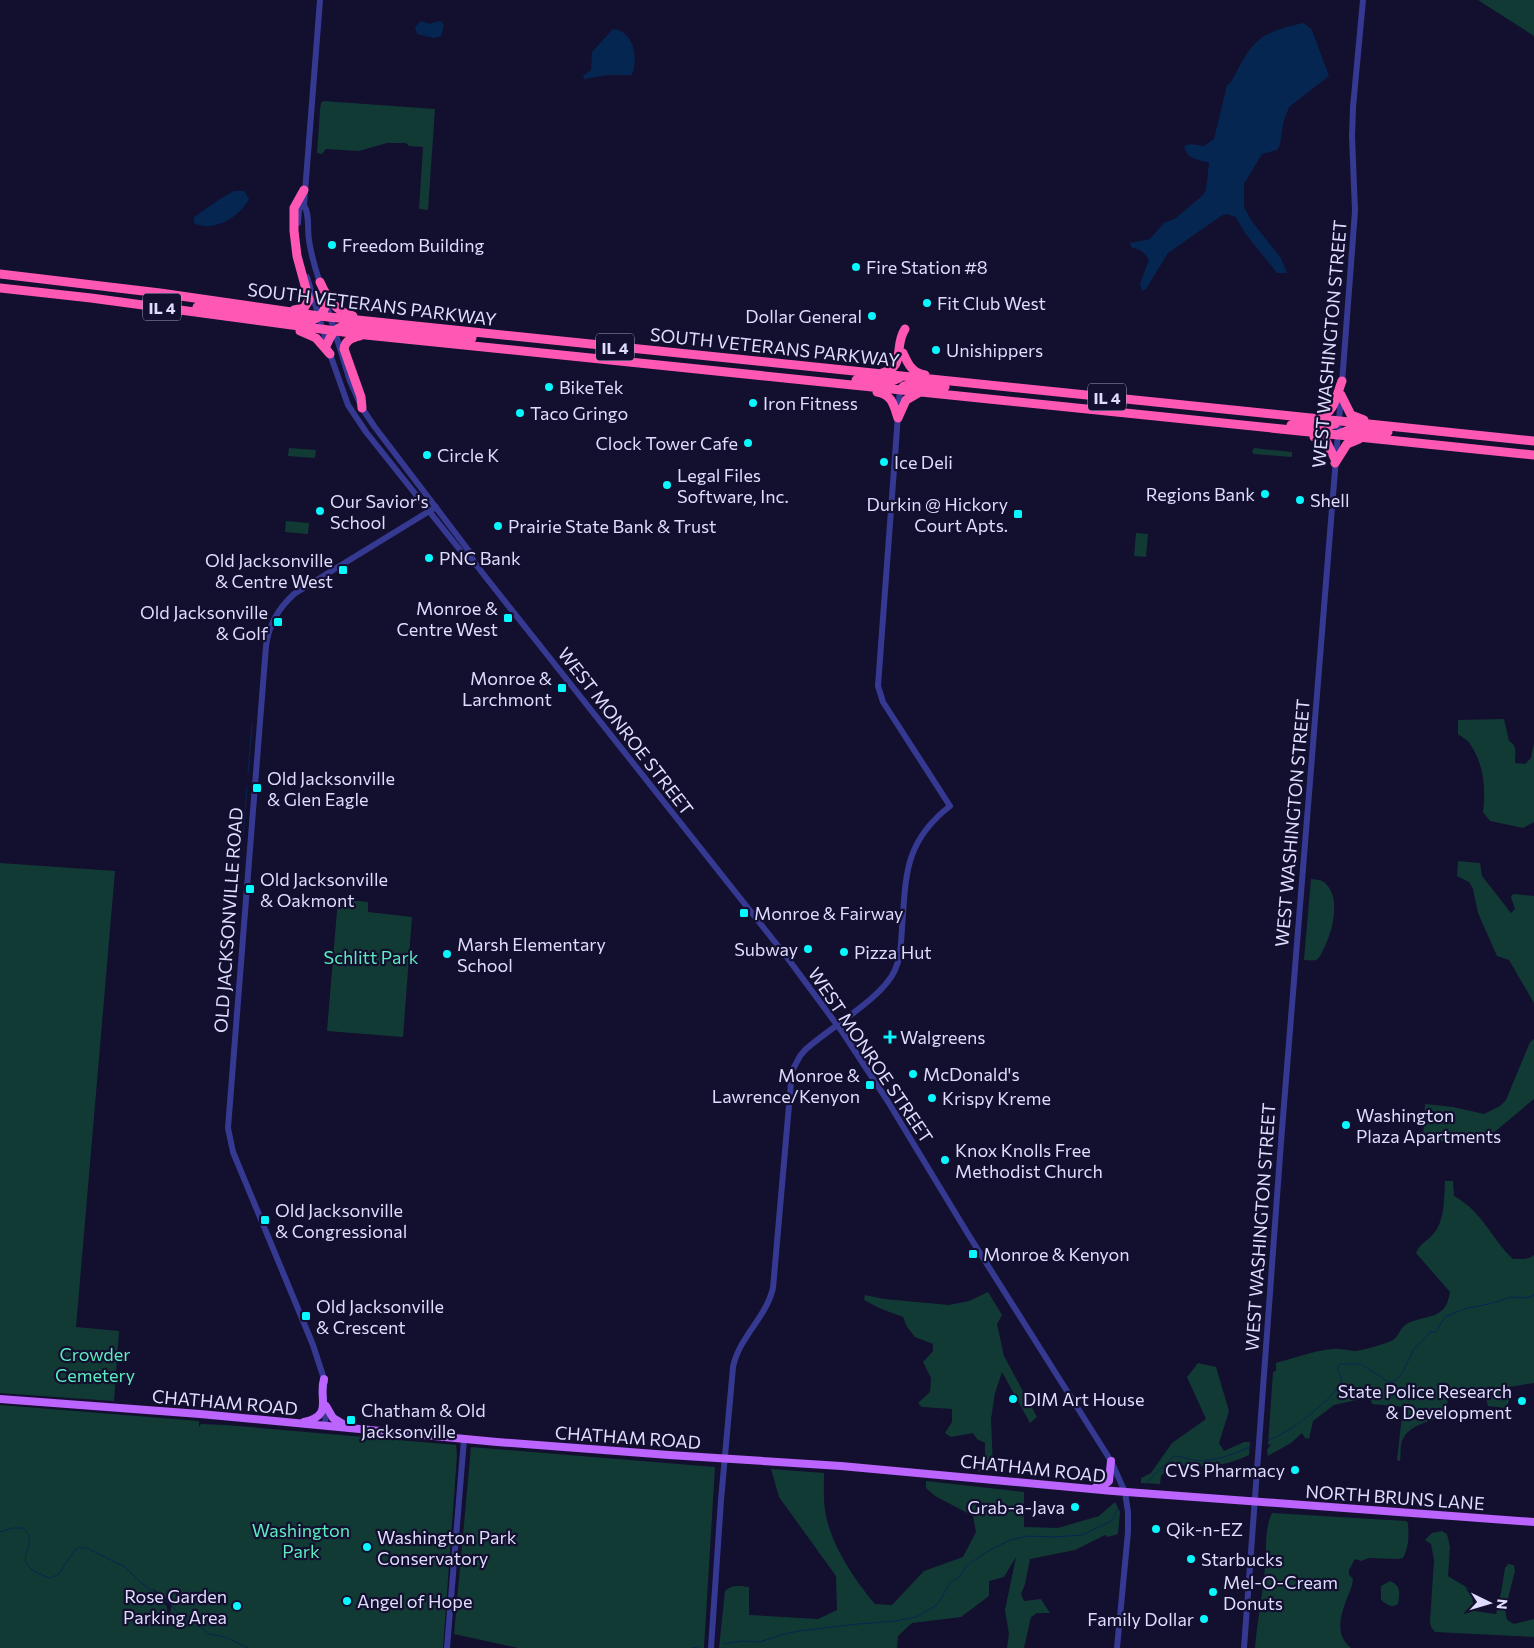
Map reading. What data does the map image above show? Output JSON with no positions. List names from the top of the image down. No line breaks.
{"streets":{"highway":["SOUTH VETERANS PARKWAY","IL 4"],"main road":["CHATHAM ROAD","NORTH BRUNS LANE"],"street":["WEST WASHINGTON STREET","WEST MONROE STREET","OLD JACKSONVILLE ROAD"]},"crossings":[["SOUTH VETERANS PARKWAY","IL 4"],["SOUTH VETERANS PARKWAY","WEST WASHINGTON STREET"],["SOUTH VETERANS PARKWAY","WEST MONROE STREET"],["IL 4","WEST WASHINGTON STREET"],["WEST WASHINGTON STREET","CHATHAM ROAD"],["WEST WASHINGTON STREET","NORTH BRUNS LANE"],["WEST MONROE STREET","OLD JACKSONVILLE ROAD"],["WEST MONROE STREET","CHATHAM ROAD"],["OLD JACKSONVILLE ROAD","CHATHAM ROAD"],["CHATHAM ROAD","NORTH BRUNS LANE"]],"parks":["Schlitt Park","Crowder Cemetery","Washington Park"],"places":{"other":["Freedom Building","Fire Station #8","Fit Club West","Dollar General","Unishippers","BikeTek","Iron Fitness","Taco Gringo","Clock Tower Cafe","Circle K","Ice Deli","Legal Files Software, Inc.","Regions Bank","Shell","Our Savior's School","Prairie State Bank & Trust","PNC Bank","Subway","Pizza Hut","Marsh Elementary School","McDonald's","Krispy Kreme","Washington Plaza Apartments","Knox Knolls Free Methodist Church","DIM Art House","State Police Research & Development","CVS Pharmacy","Grab-a-Java","Qik-n-EZ","Washington Park Conservatory","Starbucks","Mel-O-Cream Donuts","Angel of Hope","Rose Garden Parking Area","Family Dollar"],"transit":["Durkin @ Hickory Court Apts.","Old Jacksonville & Centre West","Monroe & Centre West","Old Jacksonville & Golf","Monroe & Larchmont","Old Jacksonville & Glen Eagle","Old Jacksonville & Oakmont","Monroe & Fairway","Monroe & Lawrence/Kenyon","Old Jacksonville & Congressional","Monroe & Kenyon","Old Jacksonville & Crescent","Chatham & Old Jacksonville"],"health":["Walgreens"]},"north":"right"}
